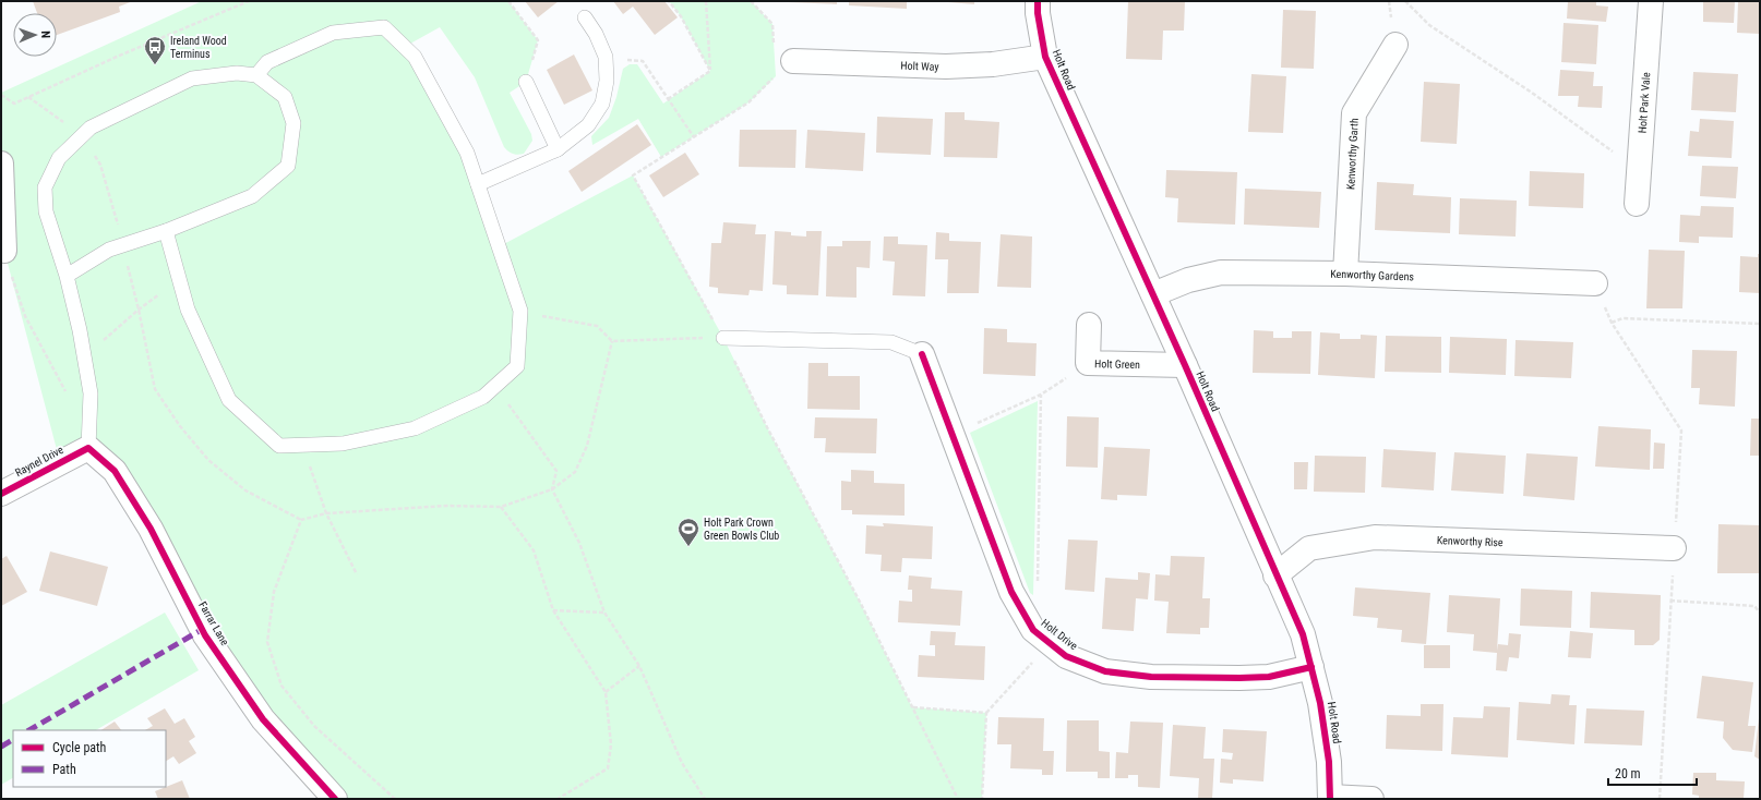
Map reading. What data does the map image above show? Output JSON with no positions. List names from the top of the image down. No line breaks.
{"streets":{"street":["Holt Way","Holt Road","Holt Park Vale","Kenworthy Garth","Kenworthy Gardens","Holt Green","Raynel Drive","Kenworthy Rise","Farrar Lane","Holt Drive"]},"crossings":[["Holt Way","Holt Road"],["Holt Road","Kenworthy Gardens"],["Holt Road","Holt Green"],["Holt Road","Kenworthy Rise"],["Holt Road","Holt Drive"],["Kenworthy Garth","Kenworthy Gardens"],["Raynel Drive","Farrar Lane"]],"places":{"bus stop":["Ireland Wood Terminus"],"sports":["Holt Park Crown Green Bowls Club"]},"legend":["Cycle path","Path"],"scale_bar":"20 m","north":"right"}
